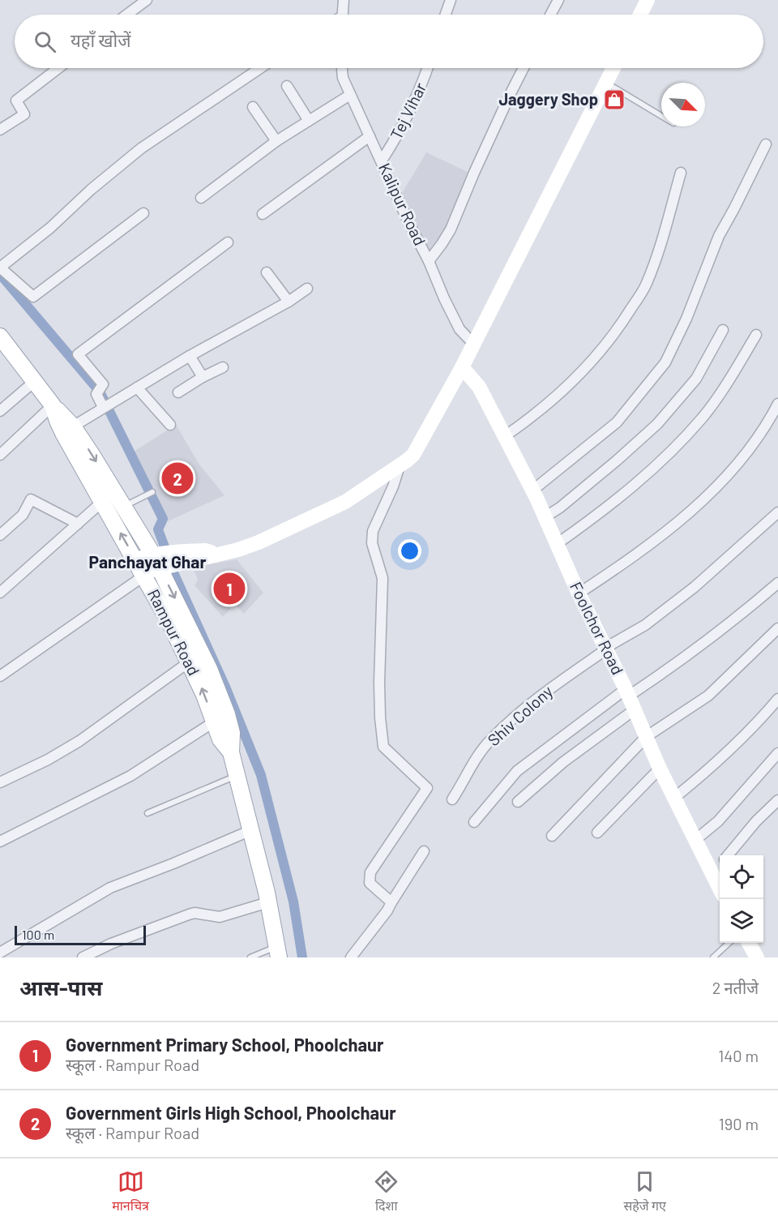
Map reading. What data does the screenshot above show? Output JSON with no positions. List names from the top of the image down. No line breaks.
{"streets":{"main road":["Foolchor Road","Rampur Road"],"street":["Tej Vihar","Kalipur Road","Shiv Colony"]},"crossings":[["Tej Vihar","Kalipur Road"],["Foolchor Road","Shiv Colony"]],"districts":["Panchayat Ghar"],"places":{"shop":["Jaggery Shop"]},"scale_bar":"100 m","north":"bottom right","page":{"search":"यहाँ खोजें","pins":["2","1"],"scale":"100 m","heading":["आस-पास","2 नतीजे"],"list":[{"mark":"1","name":"Government Primary School, Phoolchaur","note":"स्कूल · Rampur Road","value":"140 m"},{"mark":"2","name":"Government Girls High School, Phoolchaur","note":"स्कूल · Rampur Road","value":"190 m"}],"nav":["मानचित्र","दिशा","सहेजे गए"]}}
